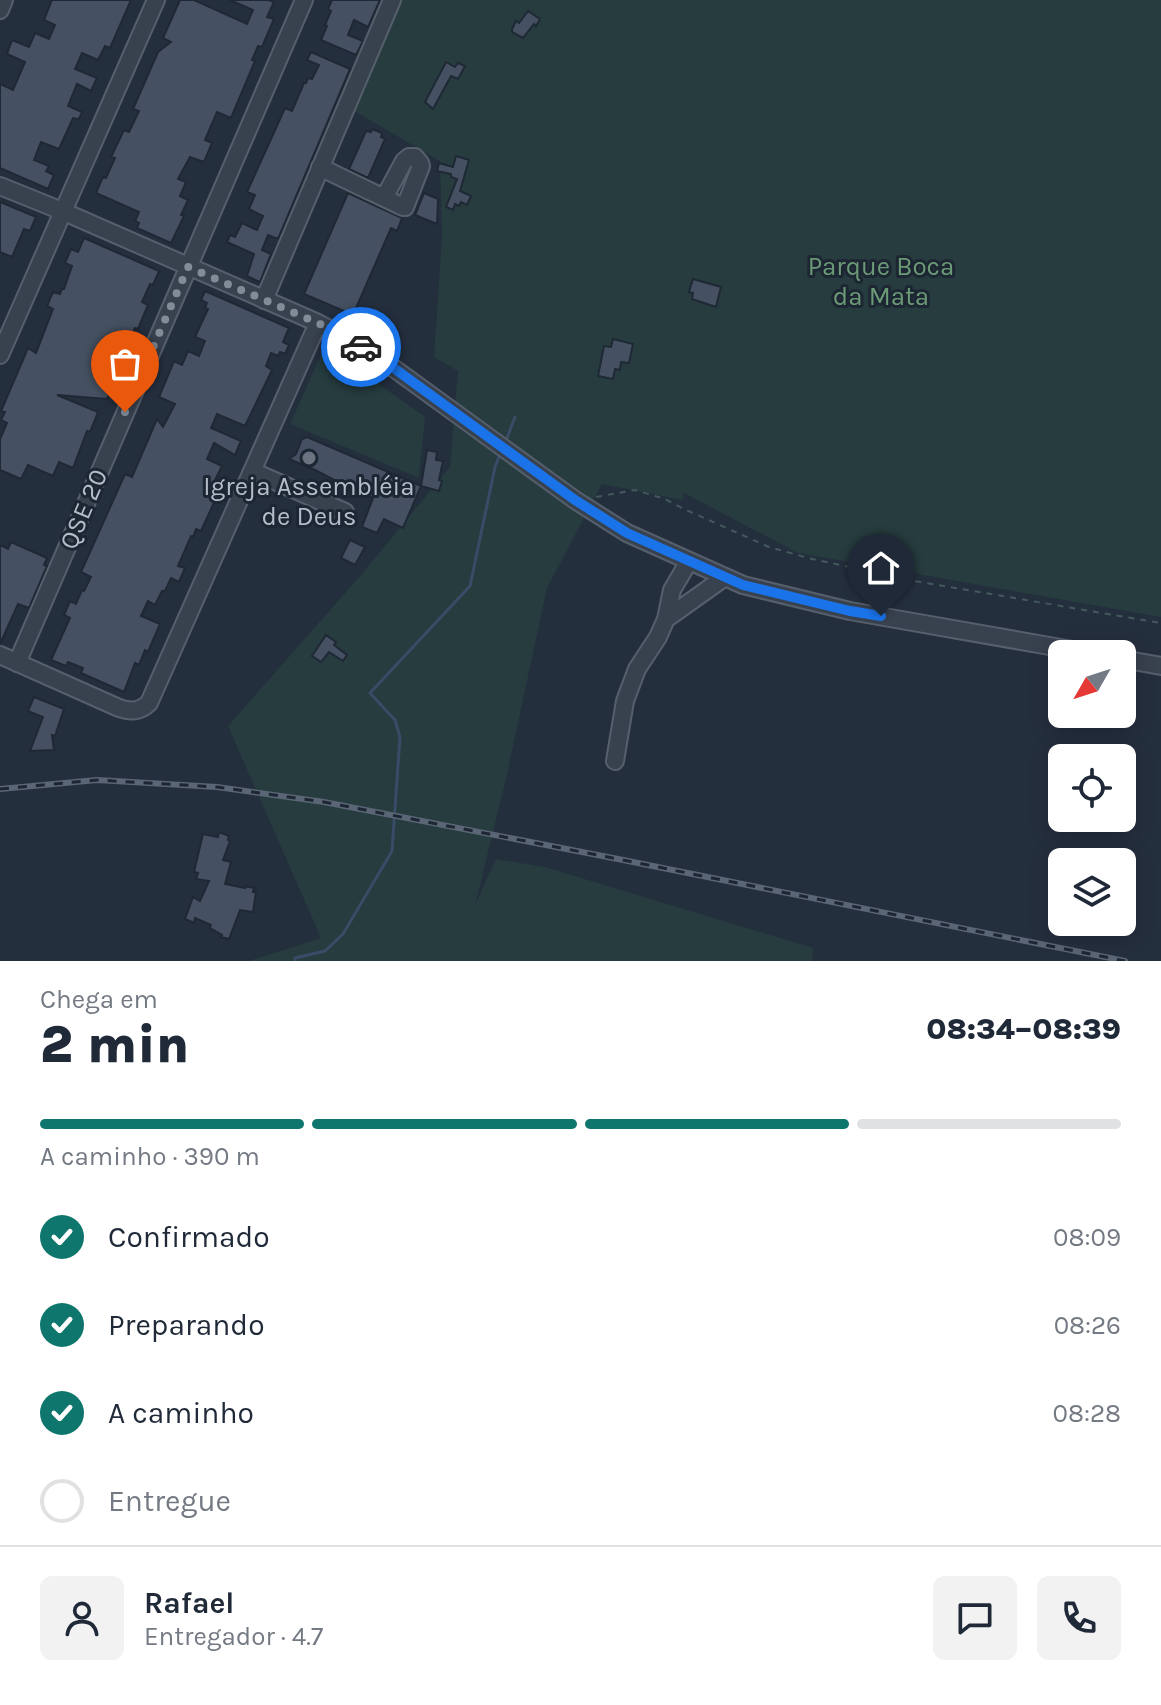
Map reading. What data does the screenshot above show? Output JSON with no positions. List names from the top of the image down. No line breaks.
{"streets":{"street":["QSE 20"]},"parks":["Parque Boca da Mata"],"places":["Igreja Assembléia de Deus"],"north":"bottom left","page":{"heading":["2 min","Chega em","08:34–08:39"],"panel":["Rafael","Entregador · 4.7"],"bar":"A caminho · 390 m","list":[["Confirmado","08:09"],["Preparando","08:26"],["A caminho","08:28"],"Entregue"]}}
